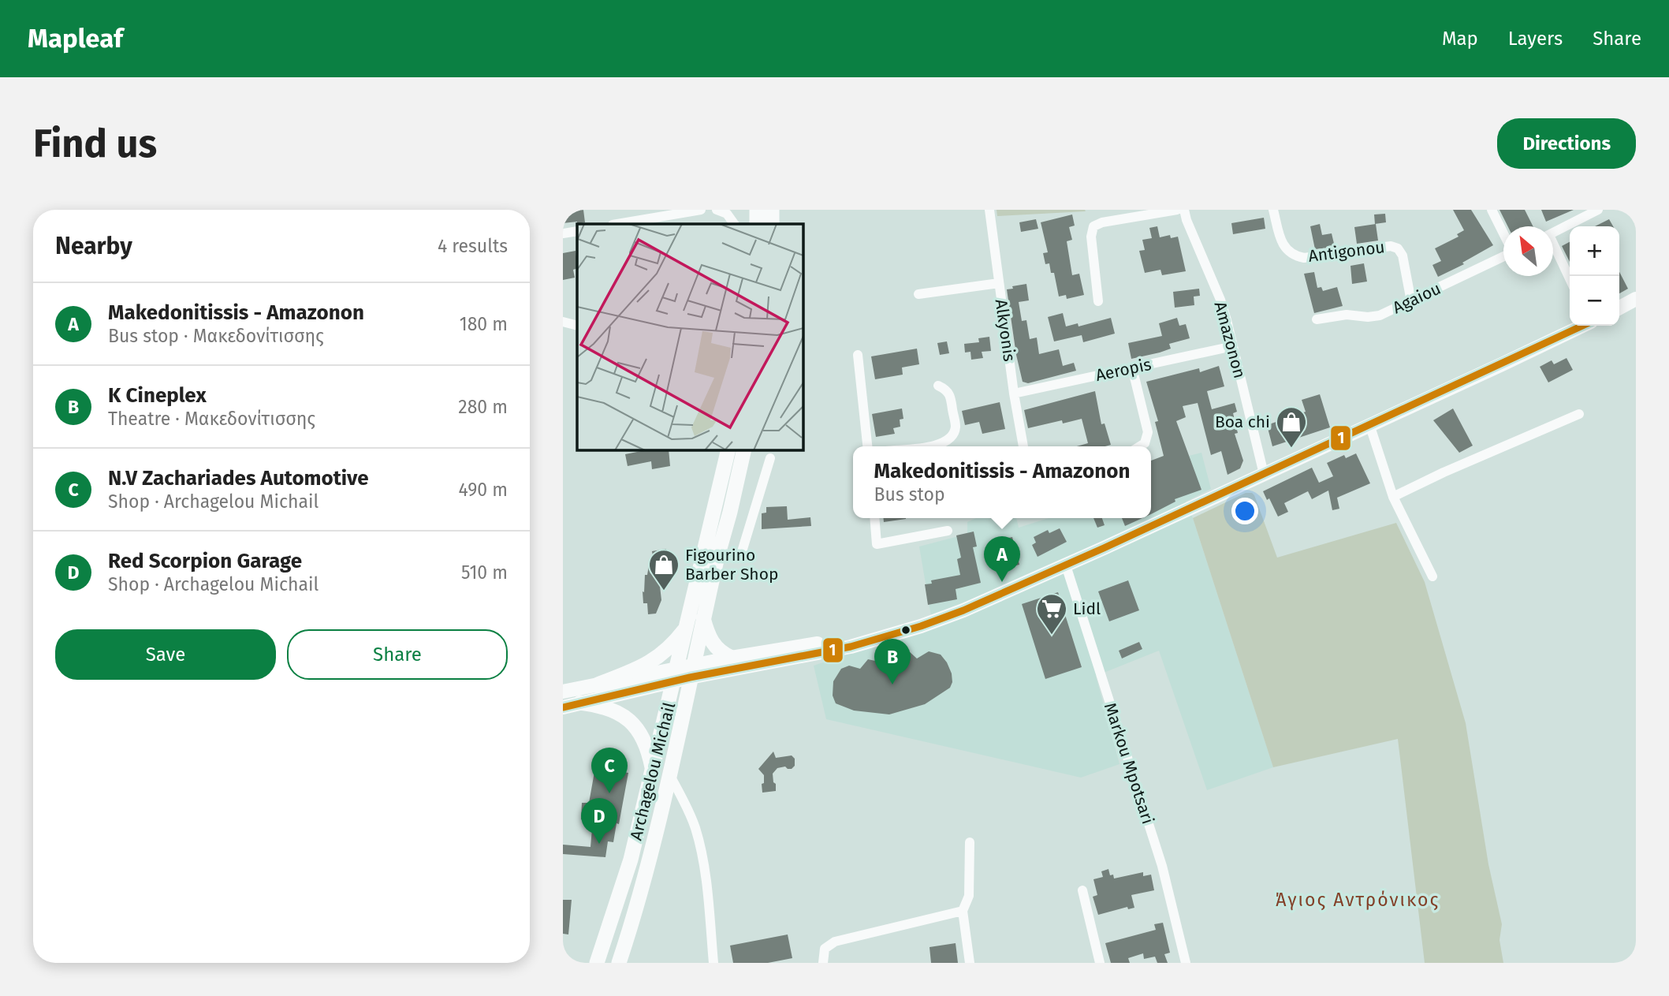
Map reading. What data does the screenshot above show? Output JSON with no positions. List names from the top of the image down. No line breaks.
{"streets":{"main road":["Archagelou Michail"],"street":["Antigonou","Agaiou","Alkyonis","Amazonon","Aeropis","Markou Mpotsari"]},"crossings":[["Antigonou","Agaiou"],["Alkyonis","Aeropis"],["Amazonon","Aeropis"]],"districts":["Άγιος Αντρόνικος"],"places":{"shop":["Boa chi","Figourino Barber Shop"],"supermarket":["Lidl"]},"lines":["transit line 1"],"north":"top left","page":{"header":"Mapleaf","nav":["Map","Layers","Share"],"buttons":["Directions",["Save","Share"]],"title":"Find us","heading":["Nearby","4 results"],"map_buttons":["+","−"],"list":[{"mark":"A","name":"Makedonitissis - Amazonon","note":"Bus stop · Μακεδονίτισσης","value":"180 m"},{"mark":"B","name":"K Cineplex","note":"Theatre · Μακεδονίτισσης","value":"280 m"},{"mark":"C","name":"N.V Zachariades Automotive","note":"Shop · Archagelou Michail","value":"490 m"},{"mark":"D","name":"Red Scorpion Garage","note":"Shop · Archagelou Michail","value":"510 m"}],"popup":["Makedonitissis - Amazonon","Bus stop"],"pins":["A","B","C","D"]}}
